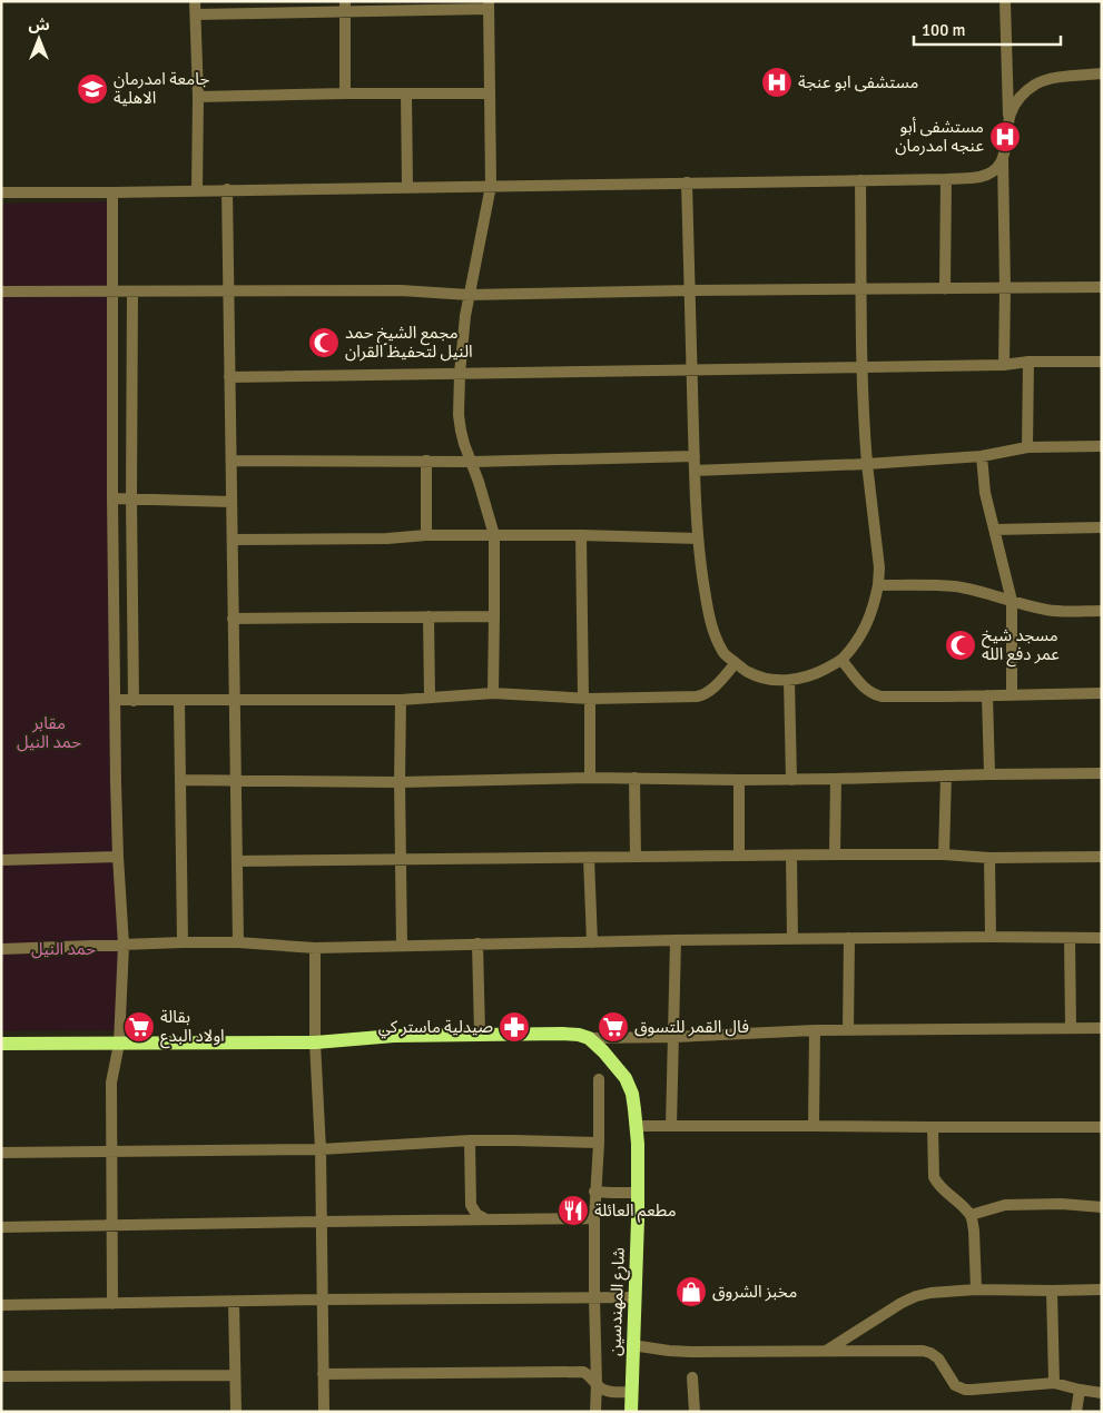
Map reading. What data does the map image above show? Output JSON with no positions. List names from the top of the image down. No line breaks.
{"streets":{"main road":["شارع المهندسين"]},"parks":["مقابر حمد النيل","حمد النيل"],"places":{"hospital":["مستشفى ابو عنجة","مستشفى أبو عنجه امدرمان"],"school or university":["جامعة امدرمان الاهلية"],"mosque":["مجمع الشيخ حمد النيل لتحفيظ القران","مسجد شيخ عمر دفع الله"],"supermarket":["بقالة اولاد البدع","فال القمر للتسوق"],"pharmacy":["صيدلية ماستر كي"],"restaurant":["مطعم العائلة"],"shop":["مخبز الشروق"]},"scale_bar":"100 m","north":"top"}
